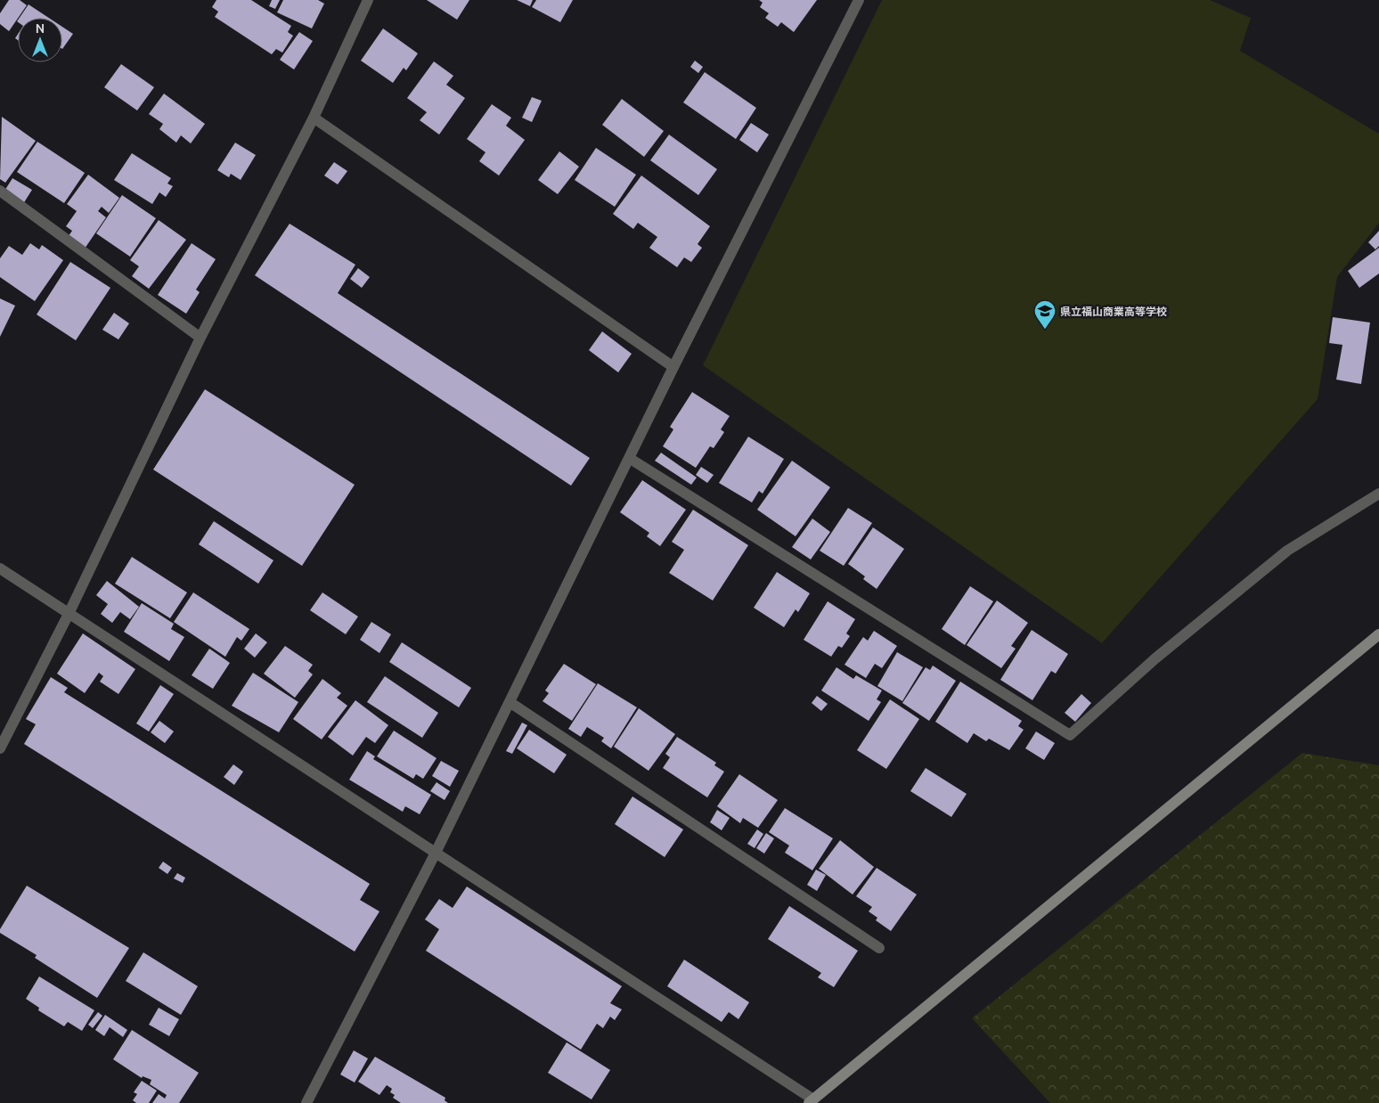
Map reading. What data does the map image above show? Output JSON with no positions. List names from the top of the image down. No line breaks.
{"places":{"school or university":["県立福山商業高等学校"]},"north":"top"}
